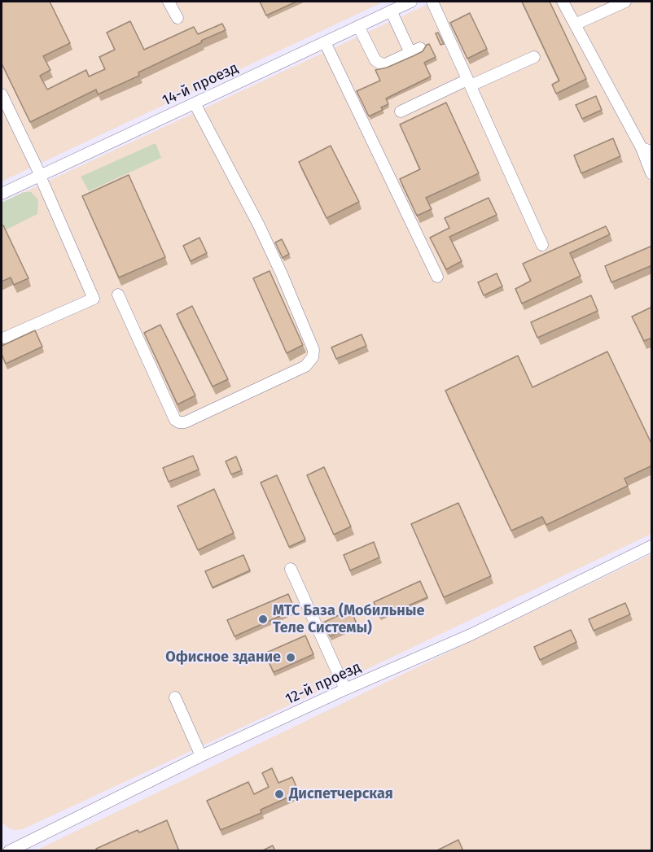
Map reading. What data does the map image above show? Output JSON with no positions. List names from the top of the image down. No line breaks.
{"streets":{"street":["14-й проезд","12-й проезд"]},"places":["МТС База (Мобильные Теле Системы)","Офисное здание","Диспетчерская"]}
